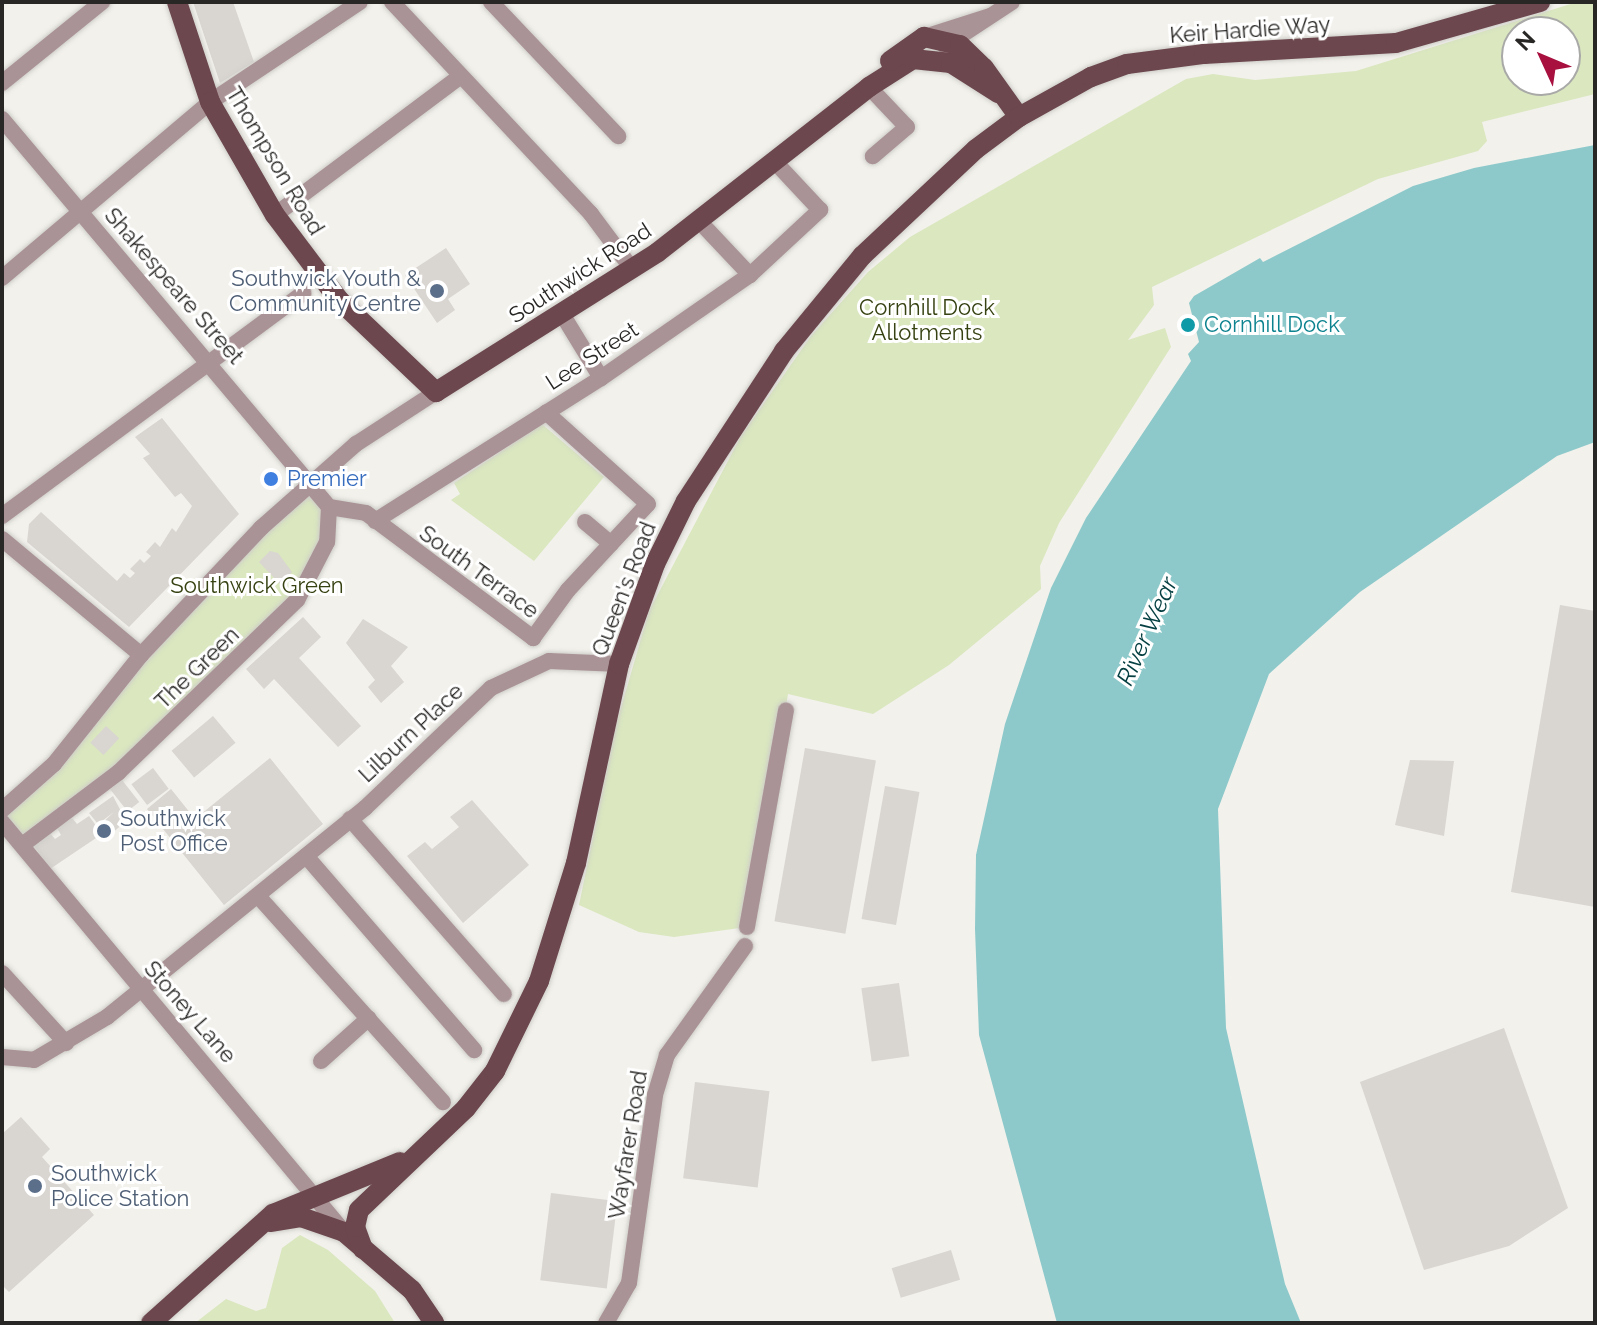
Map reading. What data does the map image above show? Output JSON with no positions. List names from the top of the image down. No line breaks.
{"streets":{"main road":["Keir Hardie Way","Thompson Road","Southwick Road","Queen's Road"],"street":["Shakespeare Street","Lee Street","South Terrace","The Green","Lilburn Place","Stoney Lane","Wayfarer Road"]},"crossings":[["Keir Hardie Way","Queen's Road"],["Thompson Road","Southwick Road"],["Southwick Road","Shakespeare Street"],["Southwick Road","Lee Street"],["Lee Street","South Terrace"],["South Terrace","The Green"],["Queen's Road","Lilburn Place"],["The Green","Stoney Lane"],["Lilburn Place","Stoney Lane"]],"water":["River Wear"],"parks":["Cornhill Dock Allotments","Southwick Green"],"places":["Southwick Youth & Community Centre","Cornhill Dock","Premier","Southwick Post Office","Southwick Police Station"],"north":"top left"}
